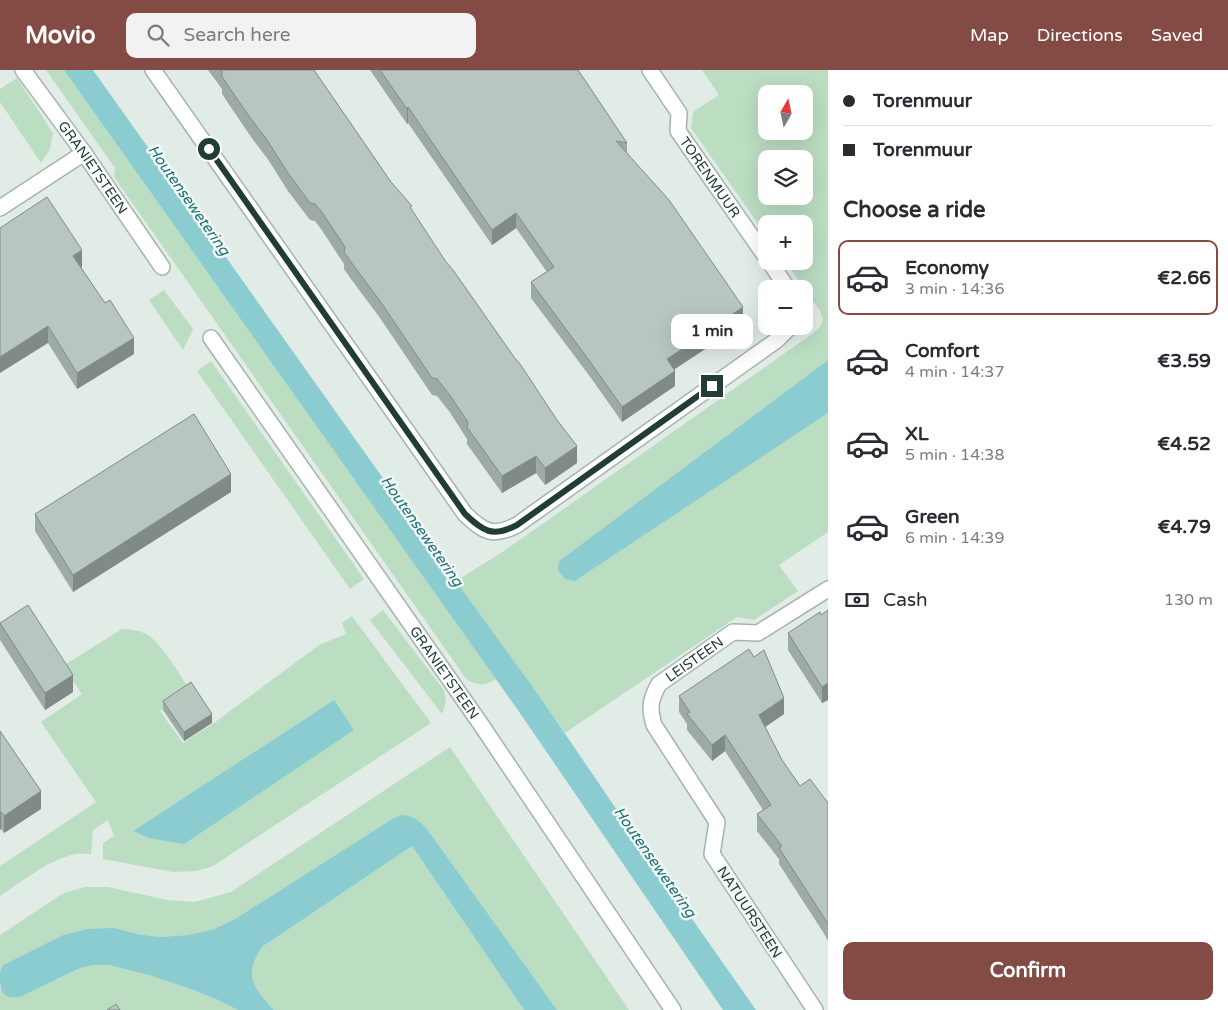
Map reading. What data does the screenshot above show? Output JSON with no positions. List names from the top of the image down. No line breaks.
{"streets":{"street":["GRANIETSTEEN","TORENMUUR","LEISTEEN","NATUURSTEEN"]},"crossings":[["LEISTEEN","NATUURSTEEN"]],"water":["Houtensewetering"],"north":"top","page":{"header":"Movio","search":"Search here","nav":["Map","Directions","Saved"],"banner":["Torenmuur","Torenmuur"],"map_buttons":["+","−"],"heading":"Choose a ride","list":[{"name":"Economy","note":"3 min · 14:36","value":"€2.66"},{"name":"Comfort","note":"4 min · 14:37","value":"€3.59"},{"name":"XL","note":"5 min · 14:38","value":"€4.52"},{"name":"Green","note":"6 min · 14:39","value":"€4.79"}],"bubble":"1 min","pay":["Cash","130 m"],"buttons":"Confirm"}}
